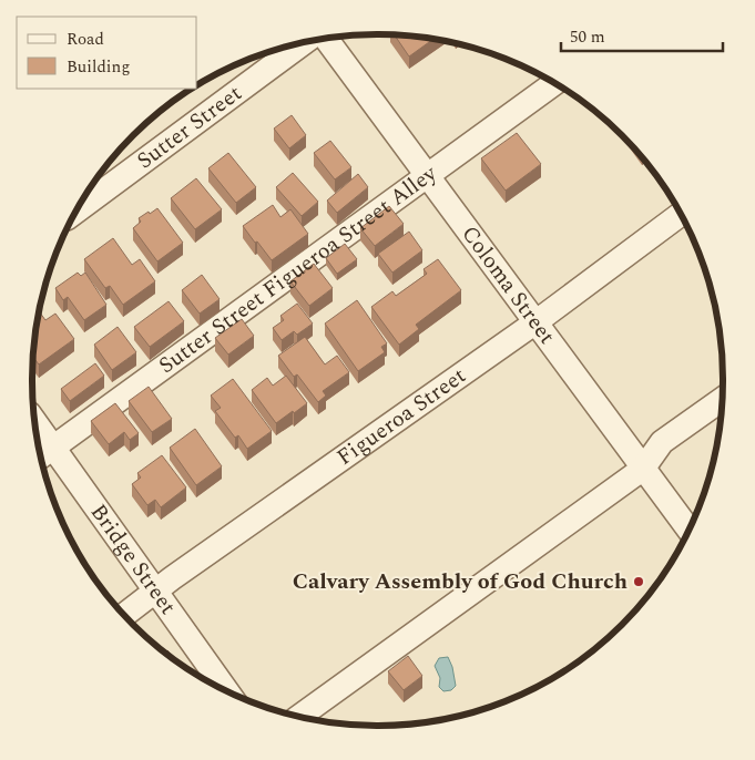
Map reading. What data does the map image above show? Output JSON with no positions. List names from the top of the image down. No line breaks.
{"streets":{"street":["Sutter Street","Sutter Street Figueroa Street Alley","Coloma Street","Figueroa Street","Bridge Street"]},"crossings":[["Sutter Street Figueroa Street Alley","Coloma Street"],["Sutter Street Figueroa Street Alley","Bridge Street"],["Coloma Street","Figueroa Street"],["Figueroa Street","Bridge Street"]],"places":["Calvary Assembly of God Church"],"legend":["Road","Building"],"scale_bar":"50 m"}
